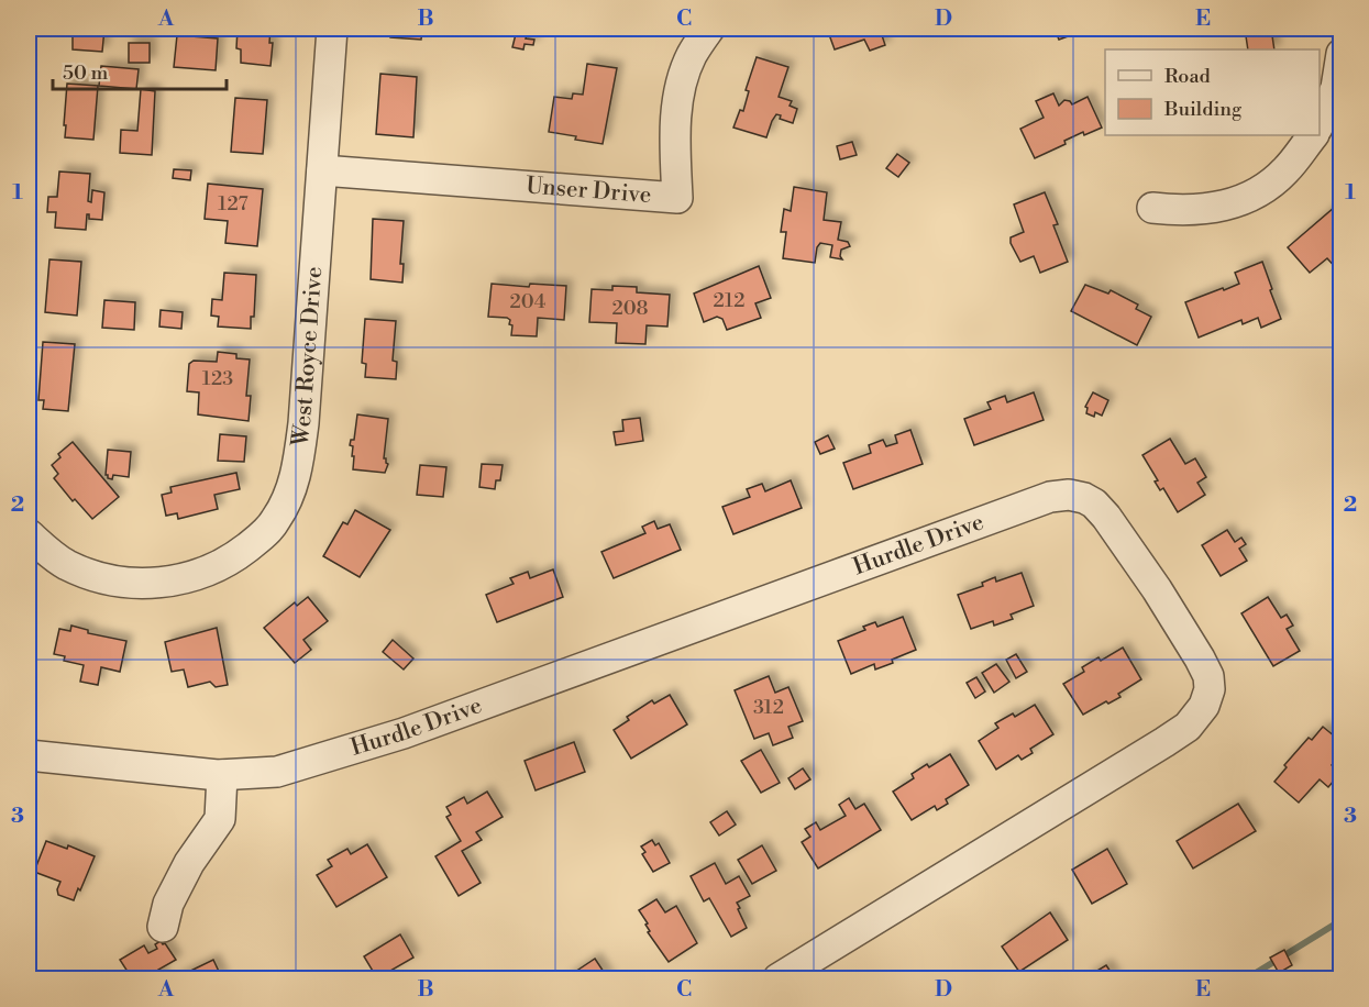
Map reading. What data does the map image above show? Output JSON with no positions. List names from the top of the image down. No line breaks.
{"streets":{"street":["Unser Drive","West Royce Drive","Hurdle Drive"]},"crossings":[["Unser Drive","West Royce Drive"]],"house_numbers":["127","212","204","208","123","312"],"legend":["Road","Building"],"scale_bar":"50 m","grid":{"columns":["A","B","C","D","E"],"rows":["1","2","3"]}}
